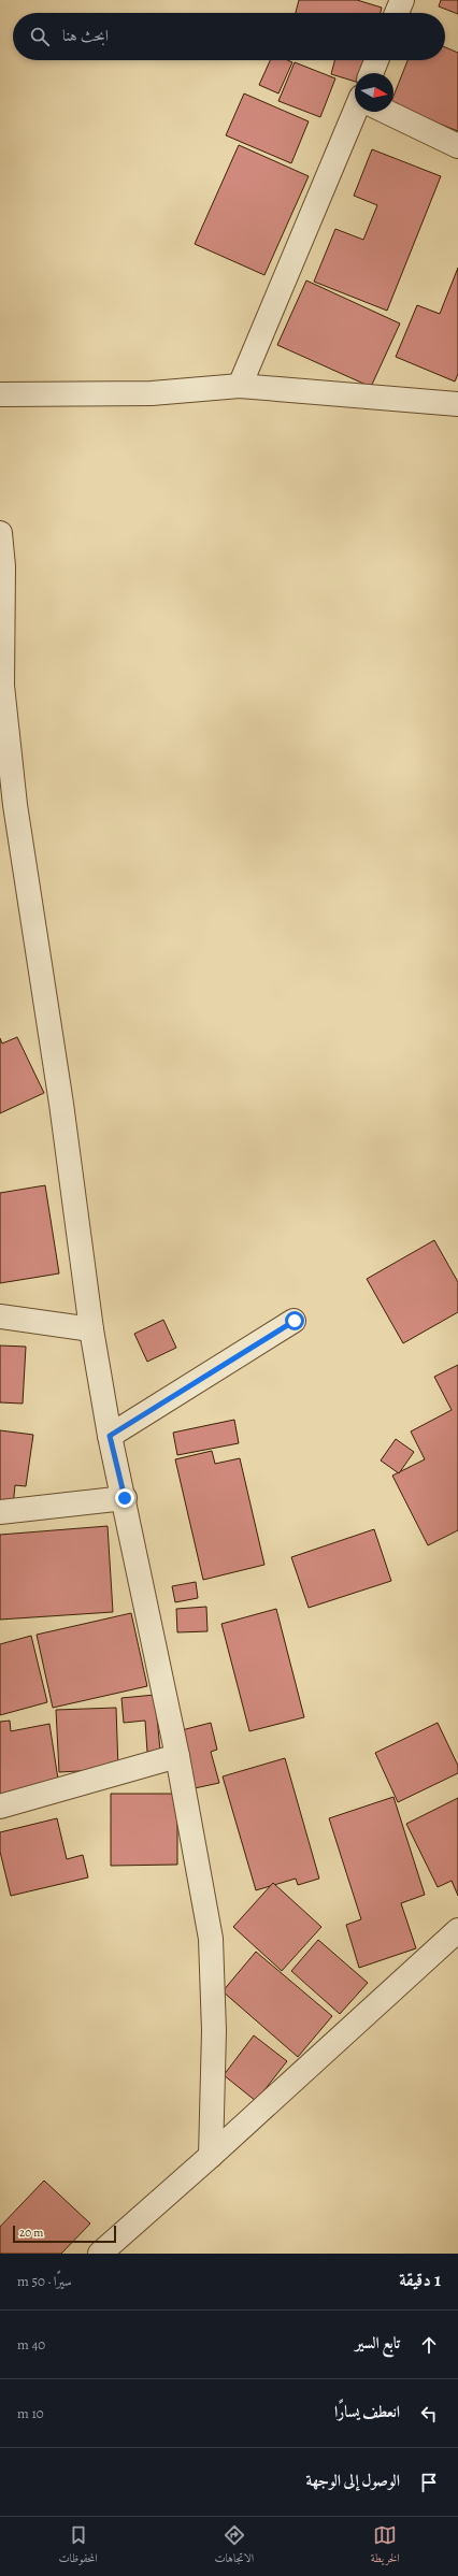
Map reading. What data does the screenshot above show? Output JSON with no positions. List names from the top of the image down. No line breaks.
{"scale_bar":"20 m","north":"right","page":{"search":"ابحث هنا","scale":"20 m","heading":["1 دقيقة","سيرًا · 50 m"],"list":[["تابع السير","40 m"],["انعطف يسارًا","10 m"],"الوصول إلى الوجهة"],"nav":["الخريطة","الاتجاهات","المحفوظات"]}}
